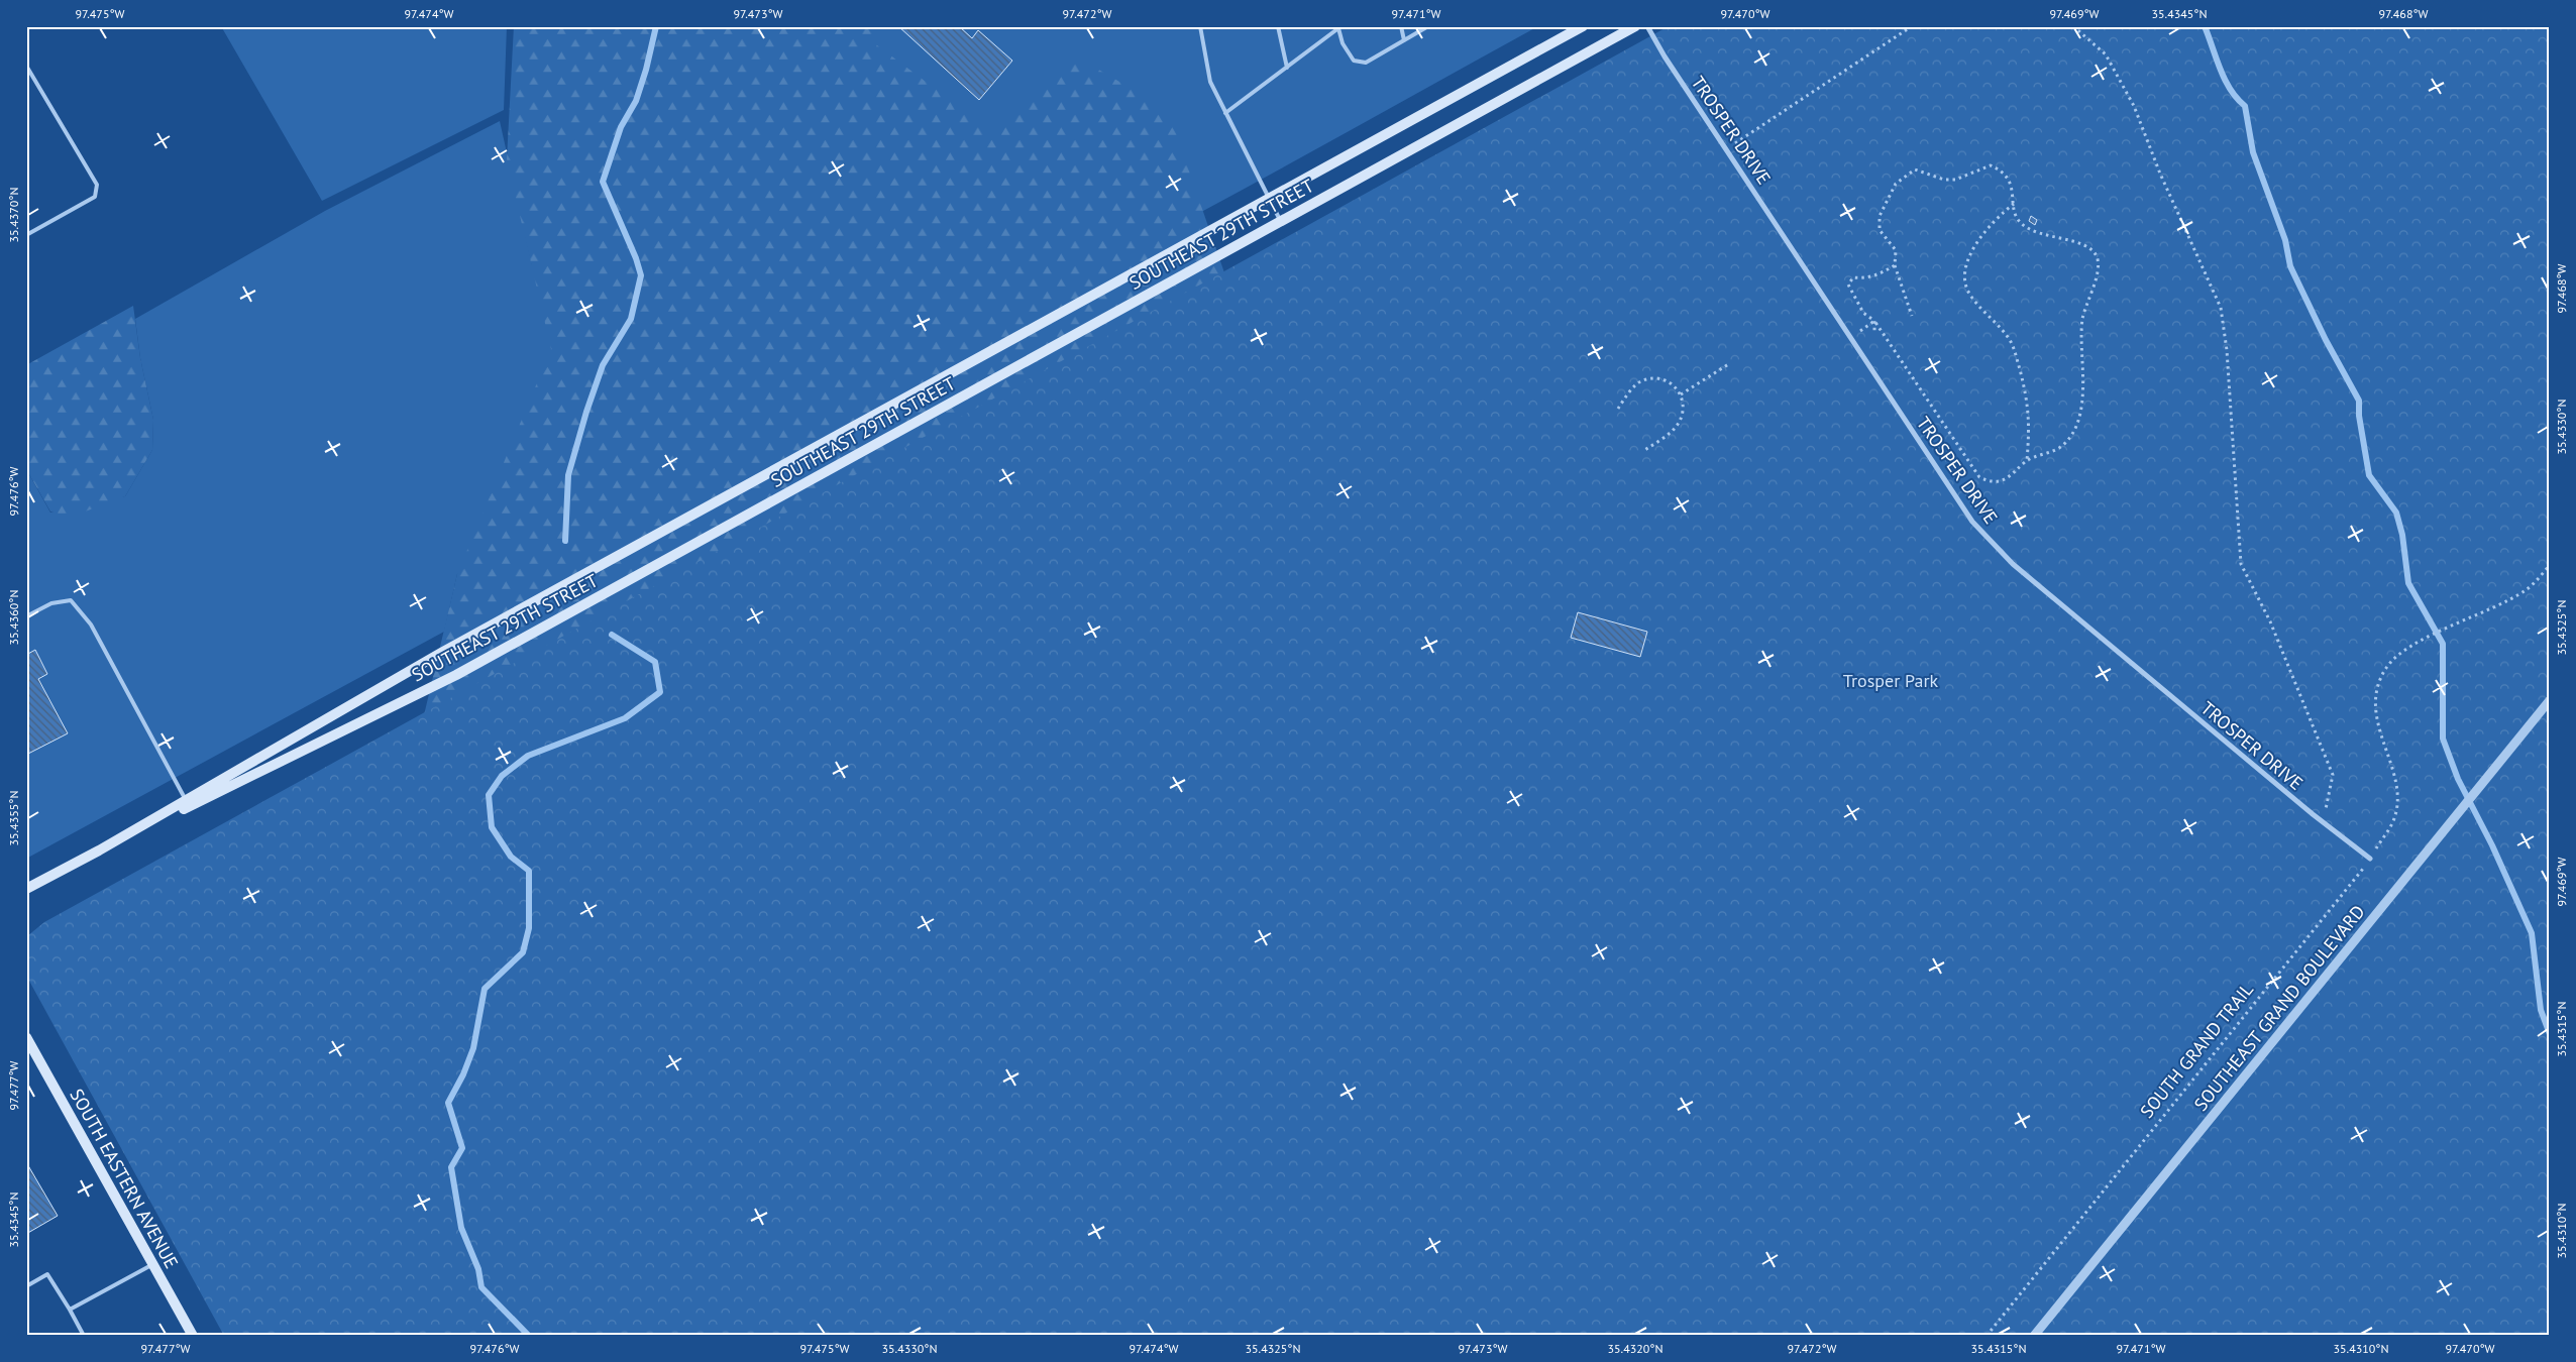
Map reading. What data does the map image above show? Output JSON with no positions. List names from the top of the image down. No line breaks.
{"streets":{"main road":["SOUTHEAST 29TH STREET","SOUTH EASTERN AVENUE"],"street":["TROSPER DRIVE","SOUTHEAST GRAND BOULEVARD"],"path":["SOUTH GRAND TRAIL"]},"crossings":[["TROSPER DRIVE","SOUTH GRAND TRAIL"]],"parks":["Trosper Park"],"coordinates":["97.475°W","97.474°W","97.473°W","97.472°W","97.471°W","97.470°W","97.469°W","35.4345°N","97.468°W","35.4370°N","35.4330°N","97.476°W","35.4360°N","35.4325°N","35.4355°N","35.4315°N","97.477°W","35.4310°N","35.4320°N"]}
